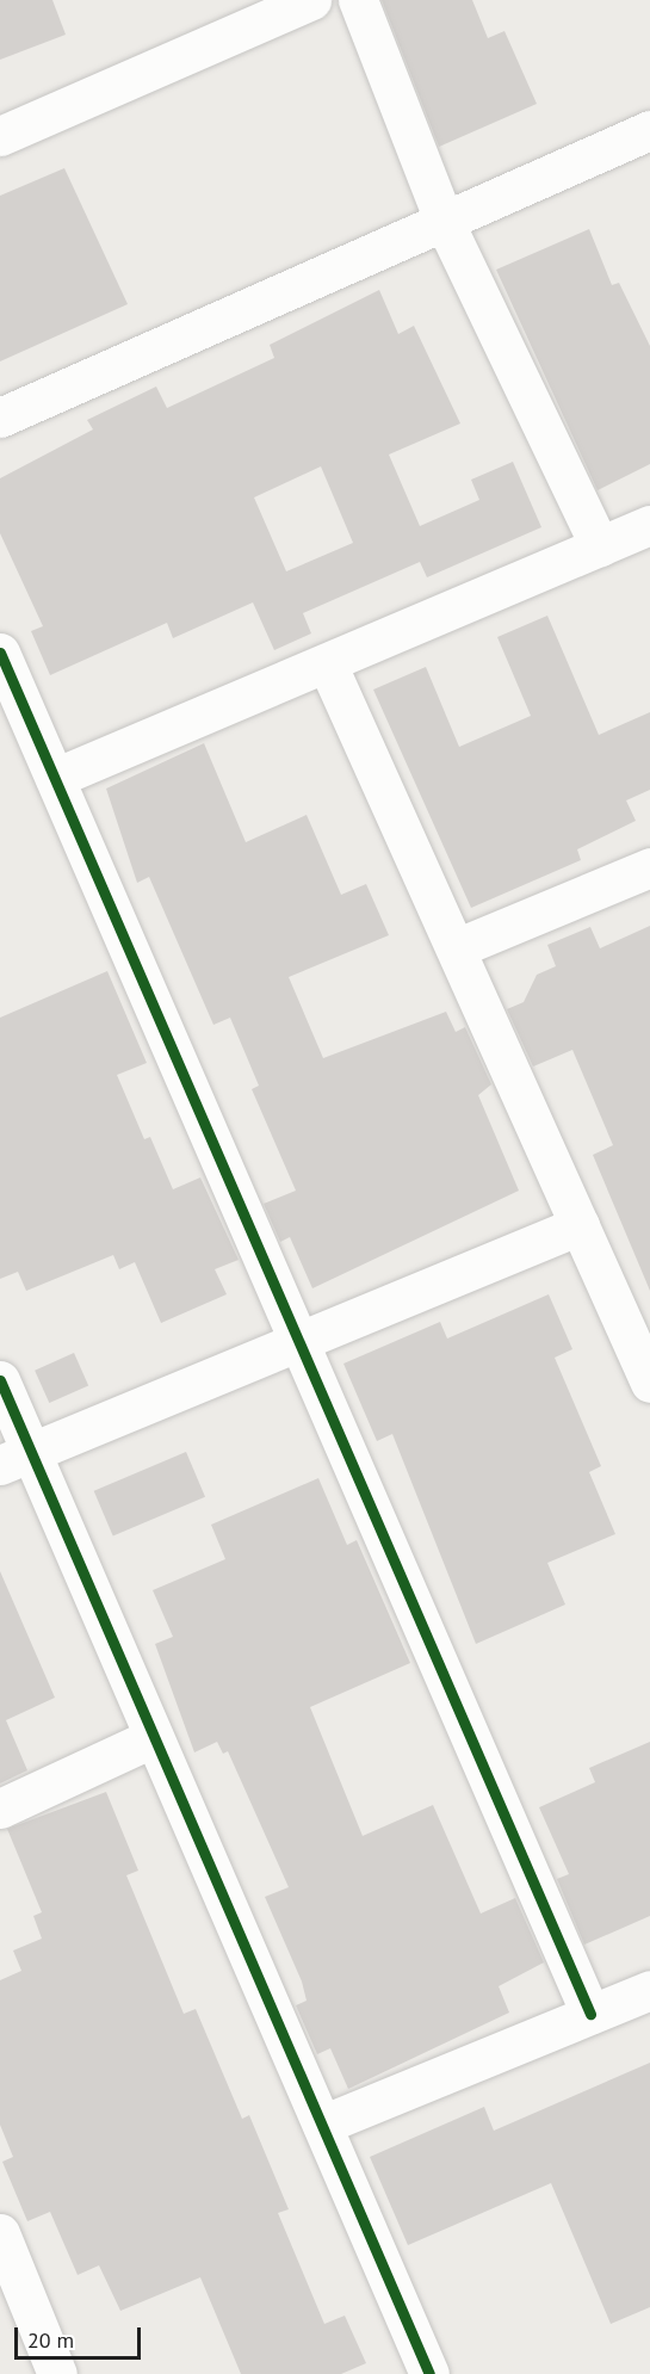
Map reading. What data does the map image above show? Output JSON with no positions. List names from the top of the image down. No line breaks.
{"scale_bar":"20 m"}
